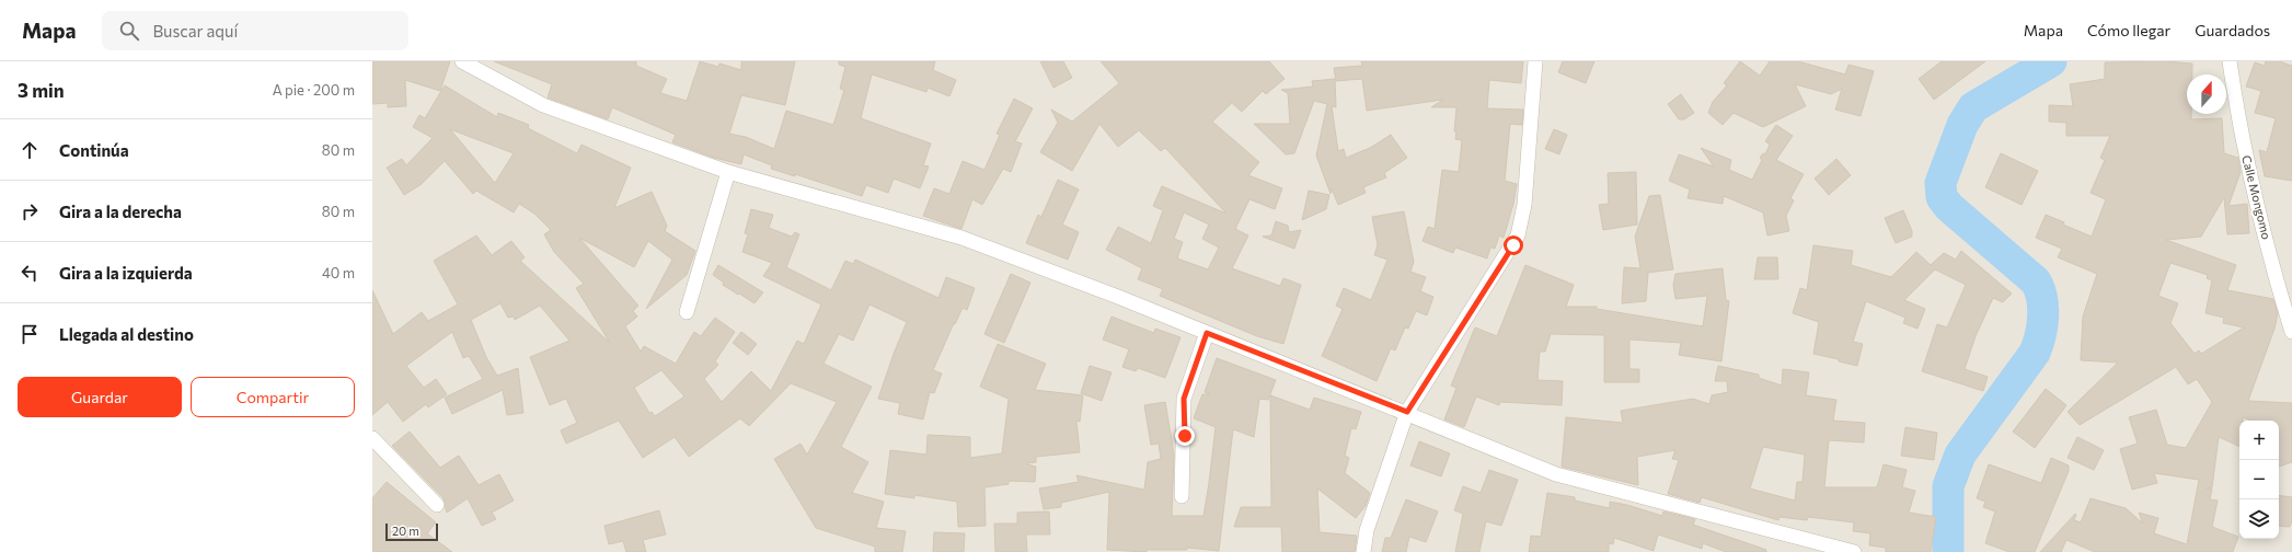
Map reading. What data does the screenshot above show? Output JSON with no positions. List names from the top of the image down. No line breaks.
{"streets":{"street":["Calle Mongomo"]},"scale_bar":"20 m","north":"top","page":{"header":"Mapa","search":"Buscar aquí","nav":["Mapa","Cómo llegar","Guardados"],"heading":["3 min","A pie · 200 m"],"list":[["Continúa","80 m"],["Gira a la derecha","80 m"],["Gira a la izquierda","40 m"],"Llegada al destino"],"buttons":["Guardar","Compartir"],"map_buttons":["+","−"],"scale":"20 m"}}
